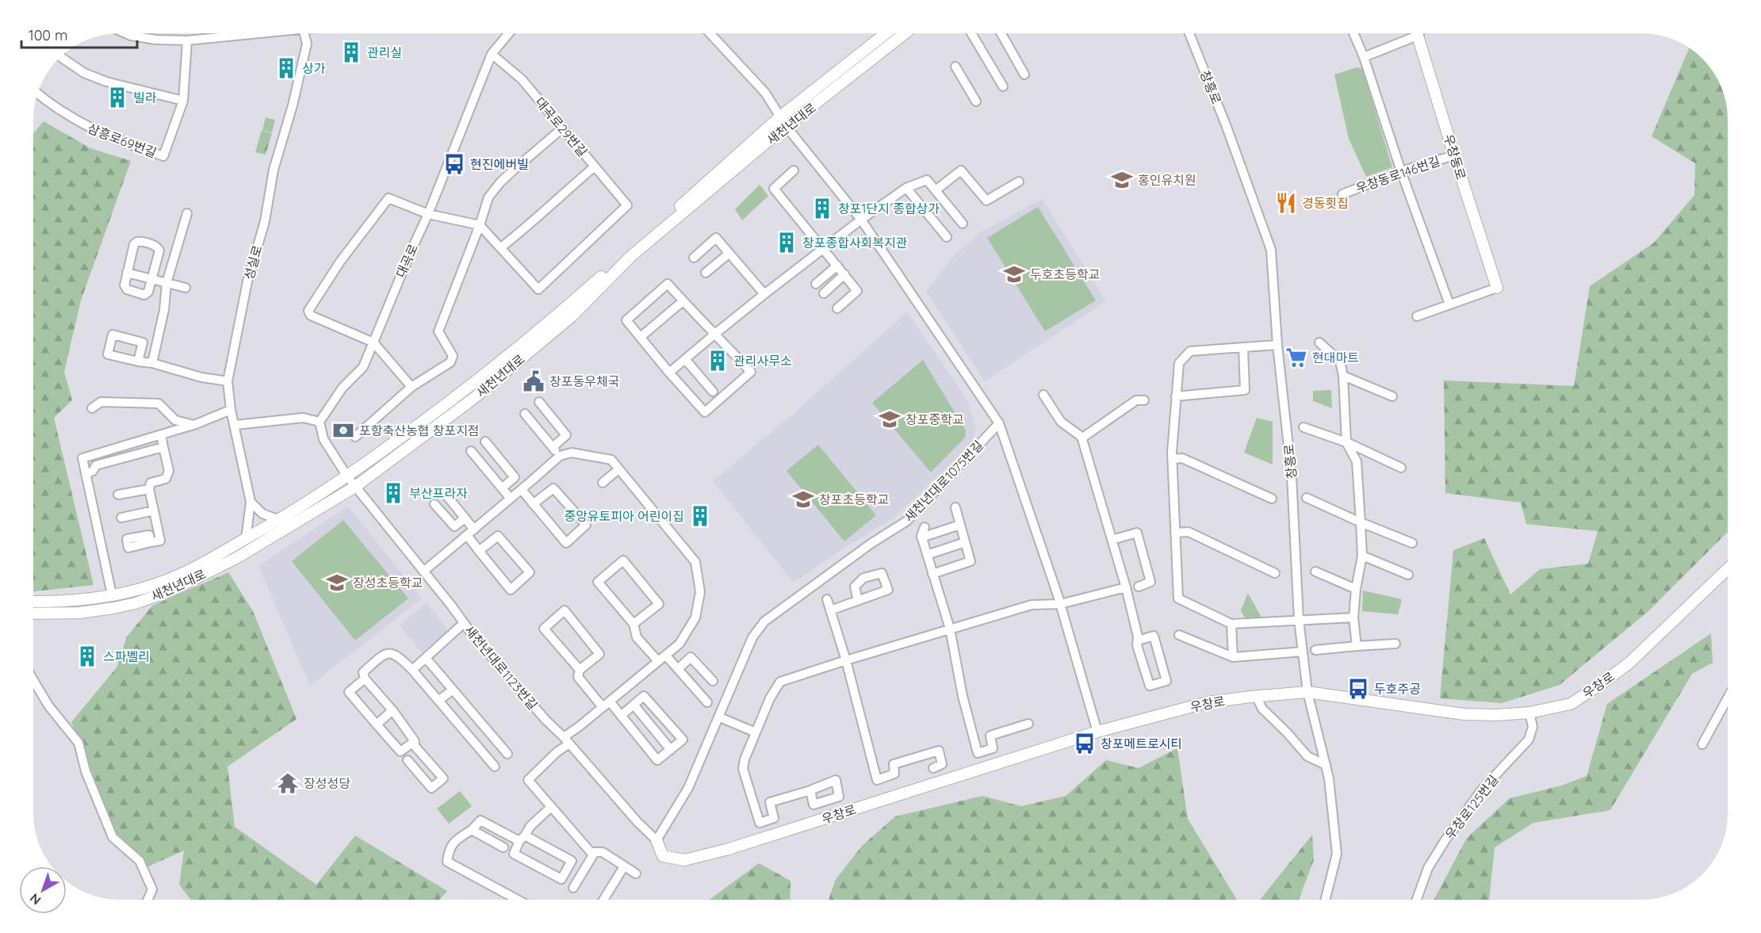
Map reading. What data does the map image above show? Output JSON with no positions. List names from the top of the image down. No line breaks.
{"streets":{"main road":["새천년대로","우창동로","우창로"],"street":["창흥로","대곡로29번길","삼흥로69번길","우창동로146번길","대곡로","성실로","새천년대로1075번길","새천년대로1123번길","우창로125번길"]},"crossings":[["창흥로","우창로"],["새천년대로","성실로"],["새천년대로","새천년대로1123번길"],["대곡로29번길","대곡로"],["우창동로","우창동로146번길"],["새천년대로1075번길","새천년대로1123번길"],["새천년대로1075번길","우창로"],["새천년대로1123번길","우창로"],["우창로","우창로125번길"]],"places":{"building":["관리실","상가","빌라","창포1단지 종합상가","창포종합사회복지관","관리사무소","부산프라자","중앙유토피아 어린이집","스파벨리"],"bus stop":["현진에버빌","두호주공","창포메트로시티"],"school or university":["홍인유치원","두호초등학교","창포중학교","창포초등학교","장성초등학교"],"restaurant":["경동횟집"],"supermarket":["현대마트"],"public building":["창포동우체국"],"bank":["포항축산농협 창포지점"],"temple":["장성성당"]},"scale_bar":"100 m","north":"bottom left"}
